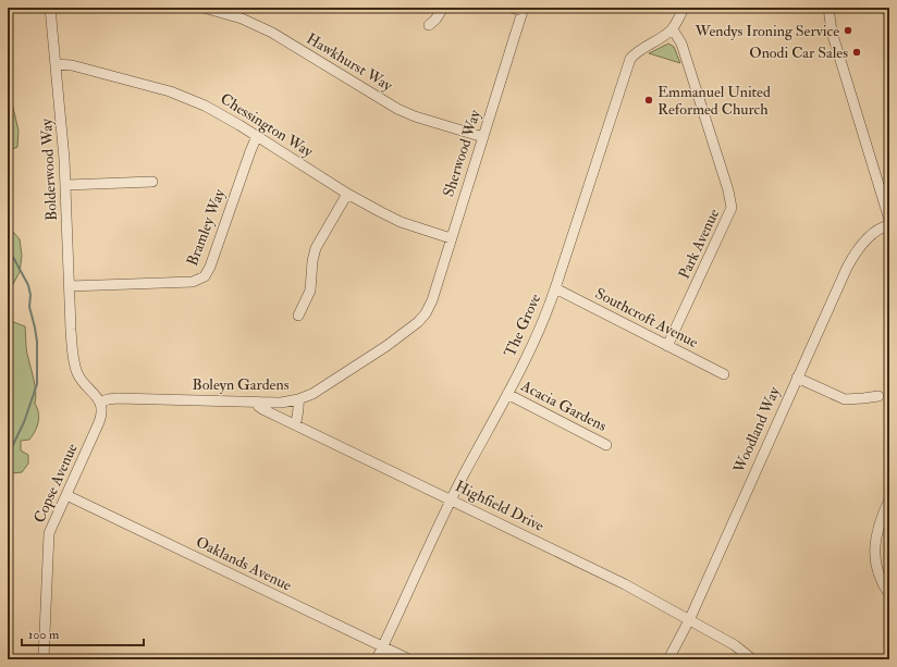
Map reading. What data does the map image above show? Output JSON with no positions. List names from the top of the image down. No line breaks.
{"streets":{"street":["Hawkhurst Way","Chessington Way","Sherwood Way","Bolderwood Way","Bramley Way","Park Avenue","Southcroft Avenue","The Grove","Boleyn Gardens","Acacia Gardens","Woodland Way","Copse Avenue","Highfield Drive","Oaklands Avenue"]},"crossings":[["Hawkhurst Way","Sherwood Way"],["Chessington Way","Sherwood Way"],["Chessington Way","Bolderwood Way"],["Chessington Way","Bramley Way"],["Sherwood Way","Boleyn Gardens"],["Bolderwood Way","Bramley Way"],["Bolderwood Way","Boleyn Gardens"],["Bolderwood Way","Copse Avenue"],["Park Avenue","Southcroft Avenue"],["Park Avenue","The Grove"],["Southcroft Avenue","The Grove"],["The Grove","Acacia Gardens"],["The Grove","Highfield Drive"],["The Grove","Oaklands Avenue"],["Boleyn Gardens","Copse Avenue"],["Boleyn Gardens","Highfield Drive"],["Woodland Way","Highfield Drive"],["Copse Avenue","Oaklands Avenue"]],"places":["Wendys Ironing Service","Onodi Car Sales","Emmanuel United Reformed Church"],"scale_bar":"100 m"}
